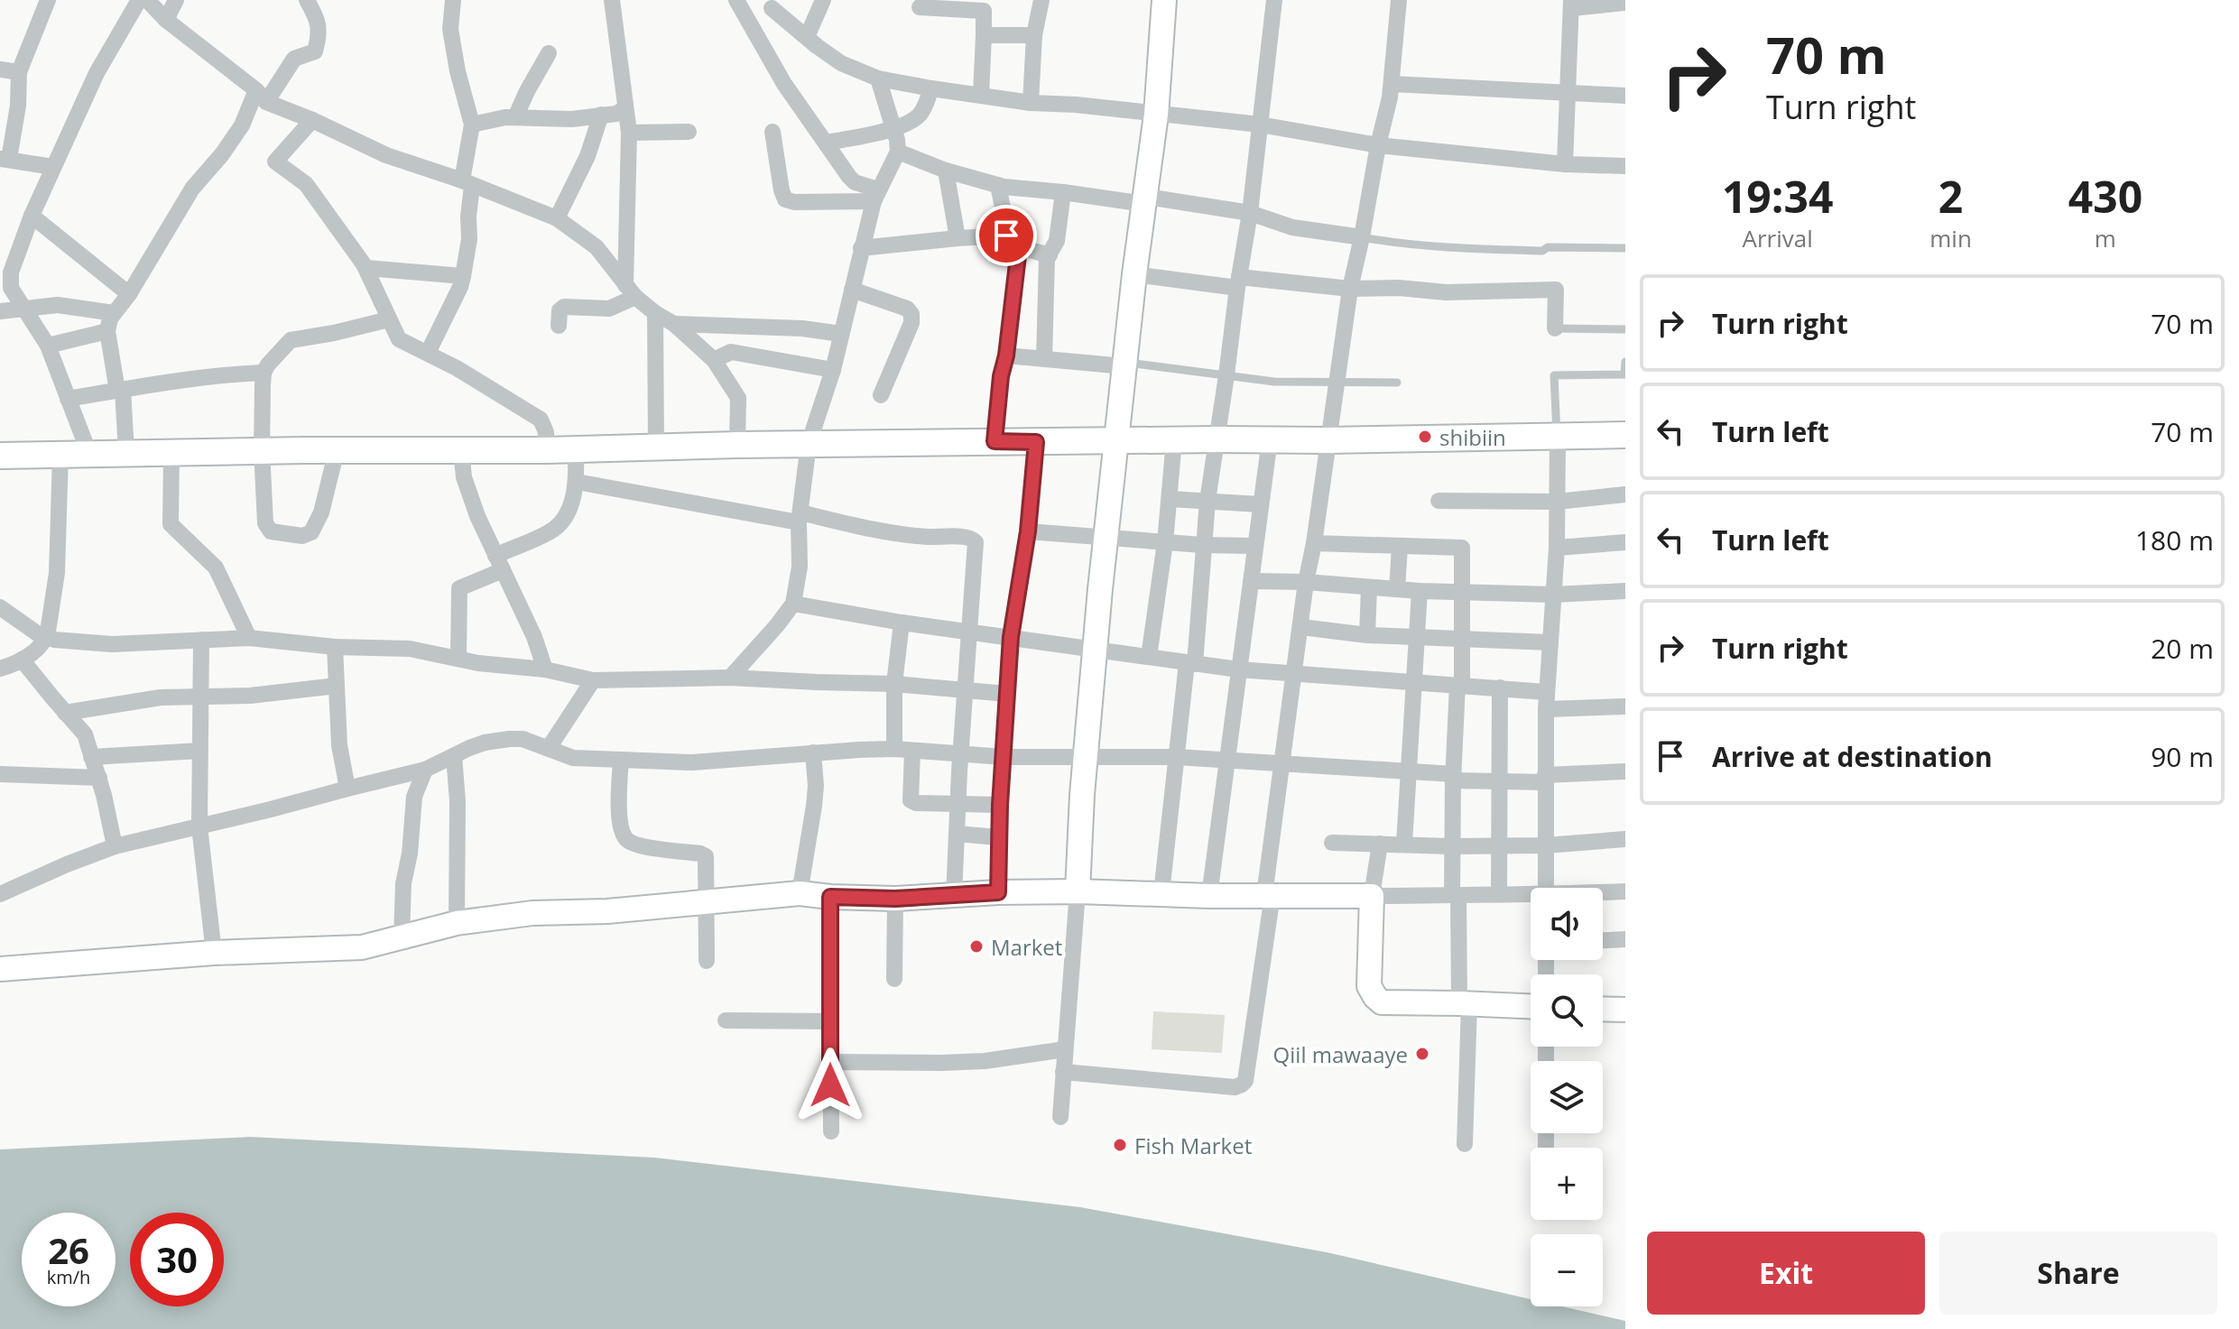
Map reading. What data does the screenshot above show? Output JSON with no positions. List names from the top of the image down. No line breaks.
{"places":["shibiin","Market","Qiil mawaaye","Fish Market"],"page":{"turn":["70 m","Turn right"],"eta":["19:34","Arrival","2","min","430","m"],"list":[{"name":"Turn right","value":"70 m"},{"name":"Turn left","value":"70 m"},{"name":"Turn left","value":"180 m"},{"name":"Turn right","value":"20 m"},{"name":"Arrive at destination","value":"90 m"}],"map_buttons":["+","−"],"speed":"26 km/h","limit":"30","buttons":["Exit","Share"]}}
